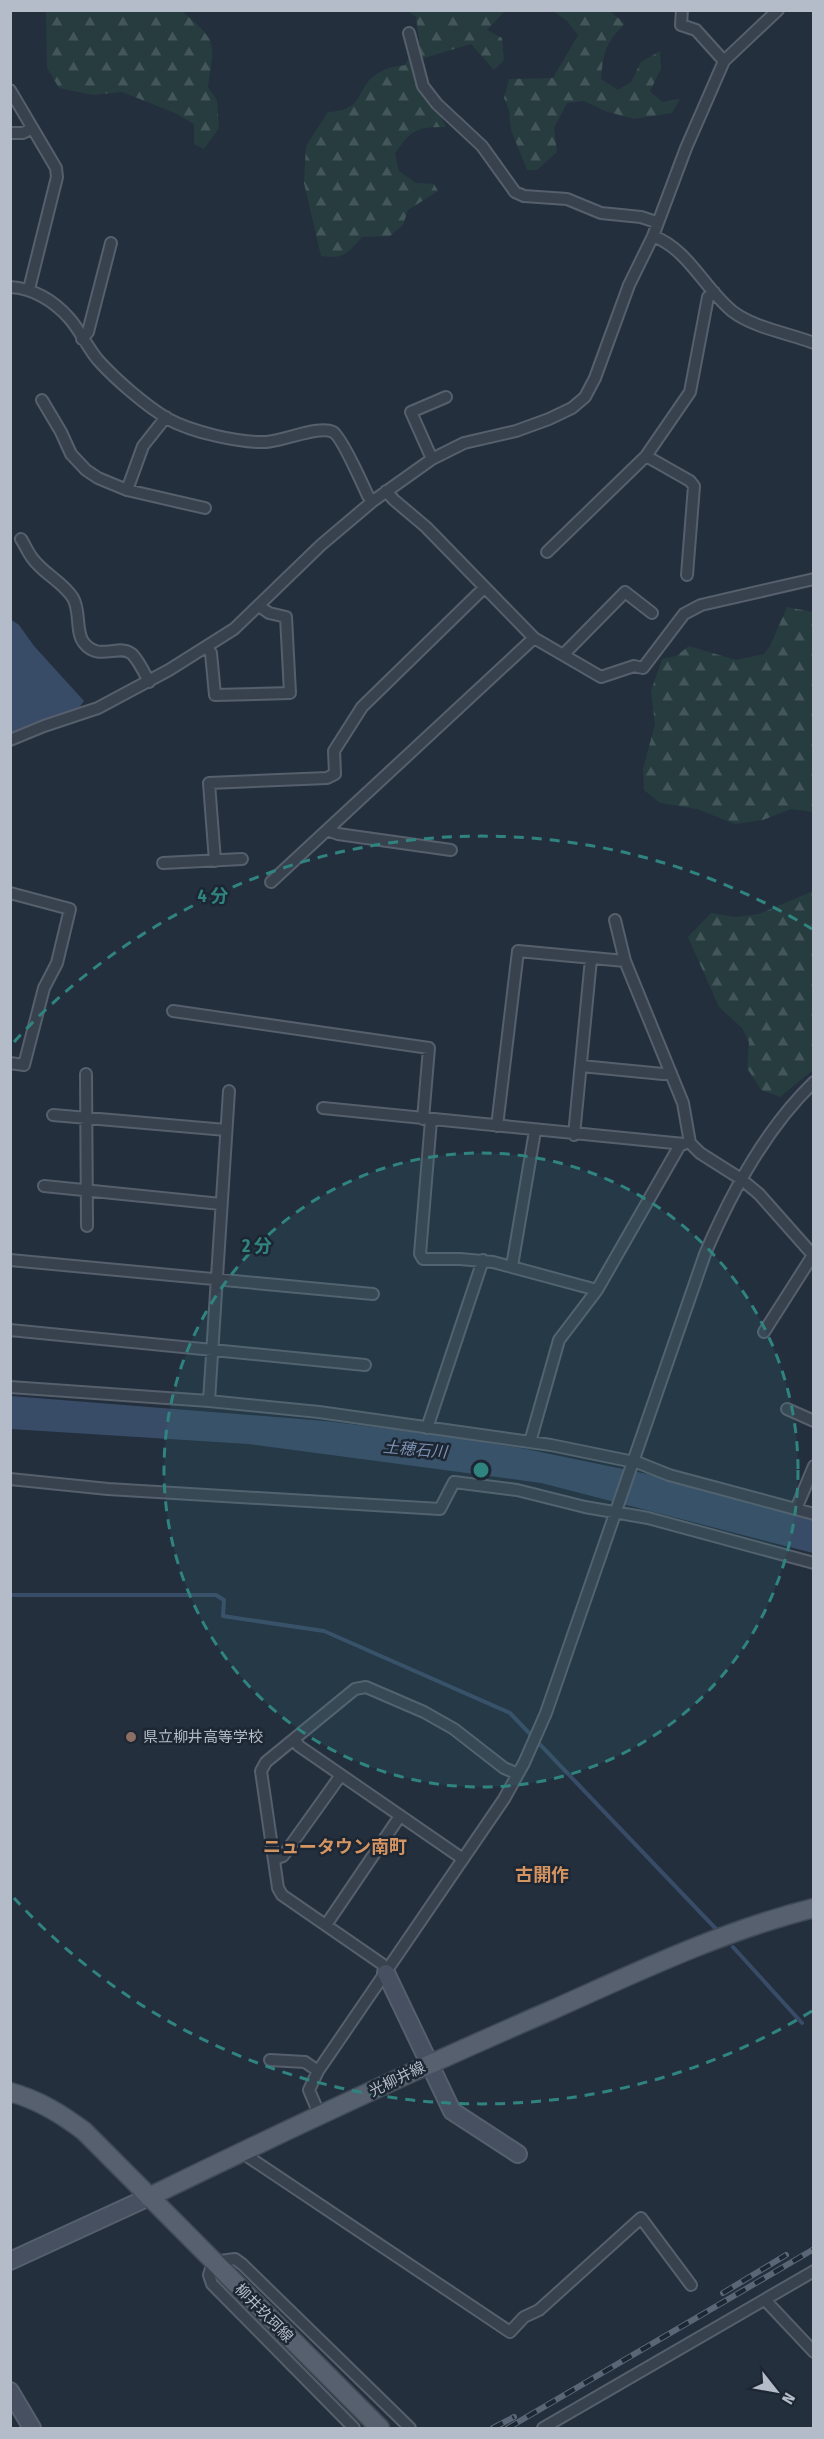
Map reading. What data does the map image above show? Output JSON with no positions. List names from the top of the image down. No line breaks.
{"streets":{"main road":["光柳井線","柳井玖珂線"]},"crossings":[["光柳井線","柳井玖珂線"]],"districts":["ニュータウン南町","古開作"],"water":["土穂石川"],"places":["県立柳井高等学校"],"north":"bottom right","rings":["4 分","2 分"]}
